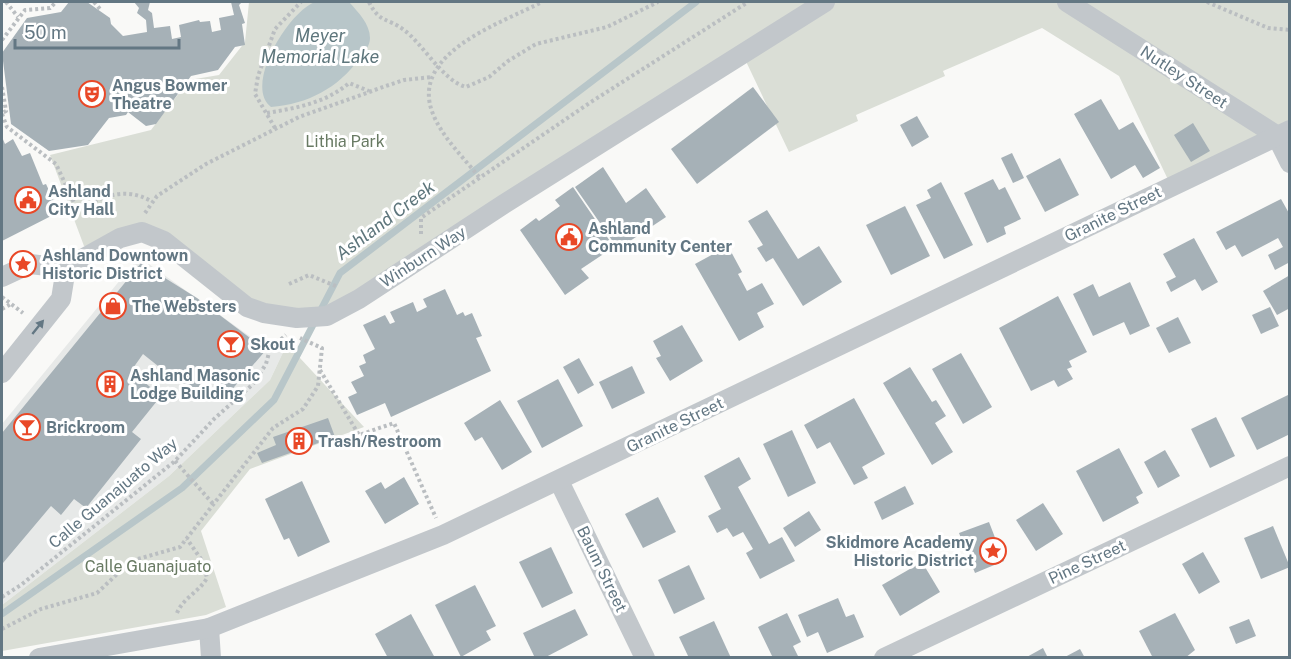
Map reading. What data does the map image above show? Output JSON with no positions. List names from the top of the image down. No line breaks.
{"streets":{"street":["Nutley Street","Granite Street","Winburn Way","Pine Street","Baum Street"],"path":["Calle Guanajuato Way"]},"crossings":[["Nutley Street","Granite Street"],["Granite Street","Baum Street"],["Winburn Way","Calle Guanajuato Way"]],"water":["Meyer Memorial Lake","Ashland Creek"],"parks":["Lithia Park","Calle Guanajuato"],"places":{"theatre":["Angus Bowmer Theatre"],"public building":["Ashland City Hall","Ashland Community Center"],"place":["Ashland Downtown Historic District","Skidmore Academy Historic District"],"shop":["The Websters"],"bar":["Skout","Brickroom"],"building":["Ashland Masonic Lodge Building","Trash/Restroom"]},"scale_bar":"50 m"}
